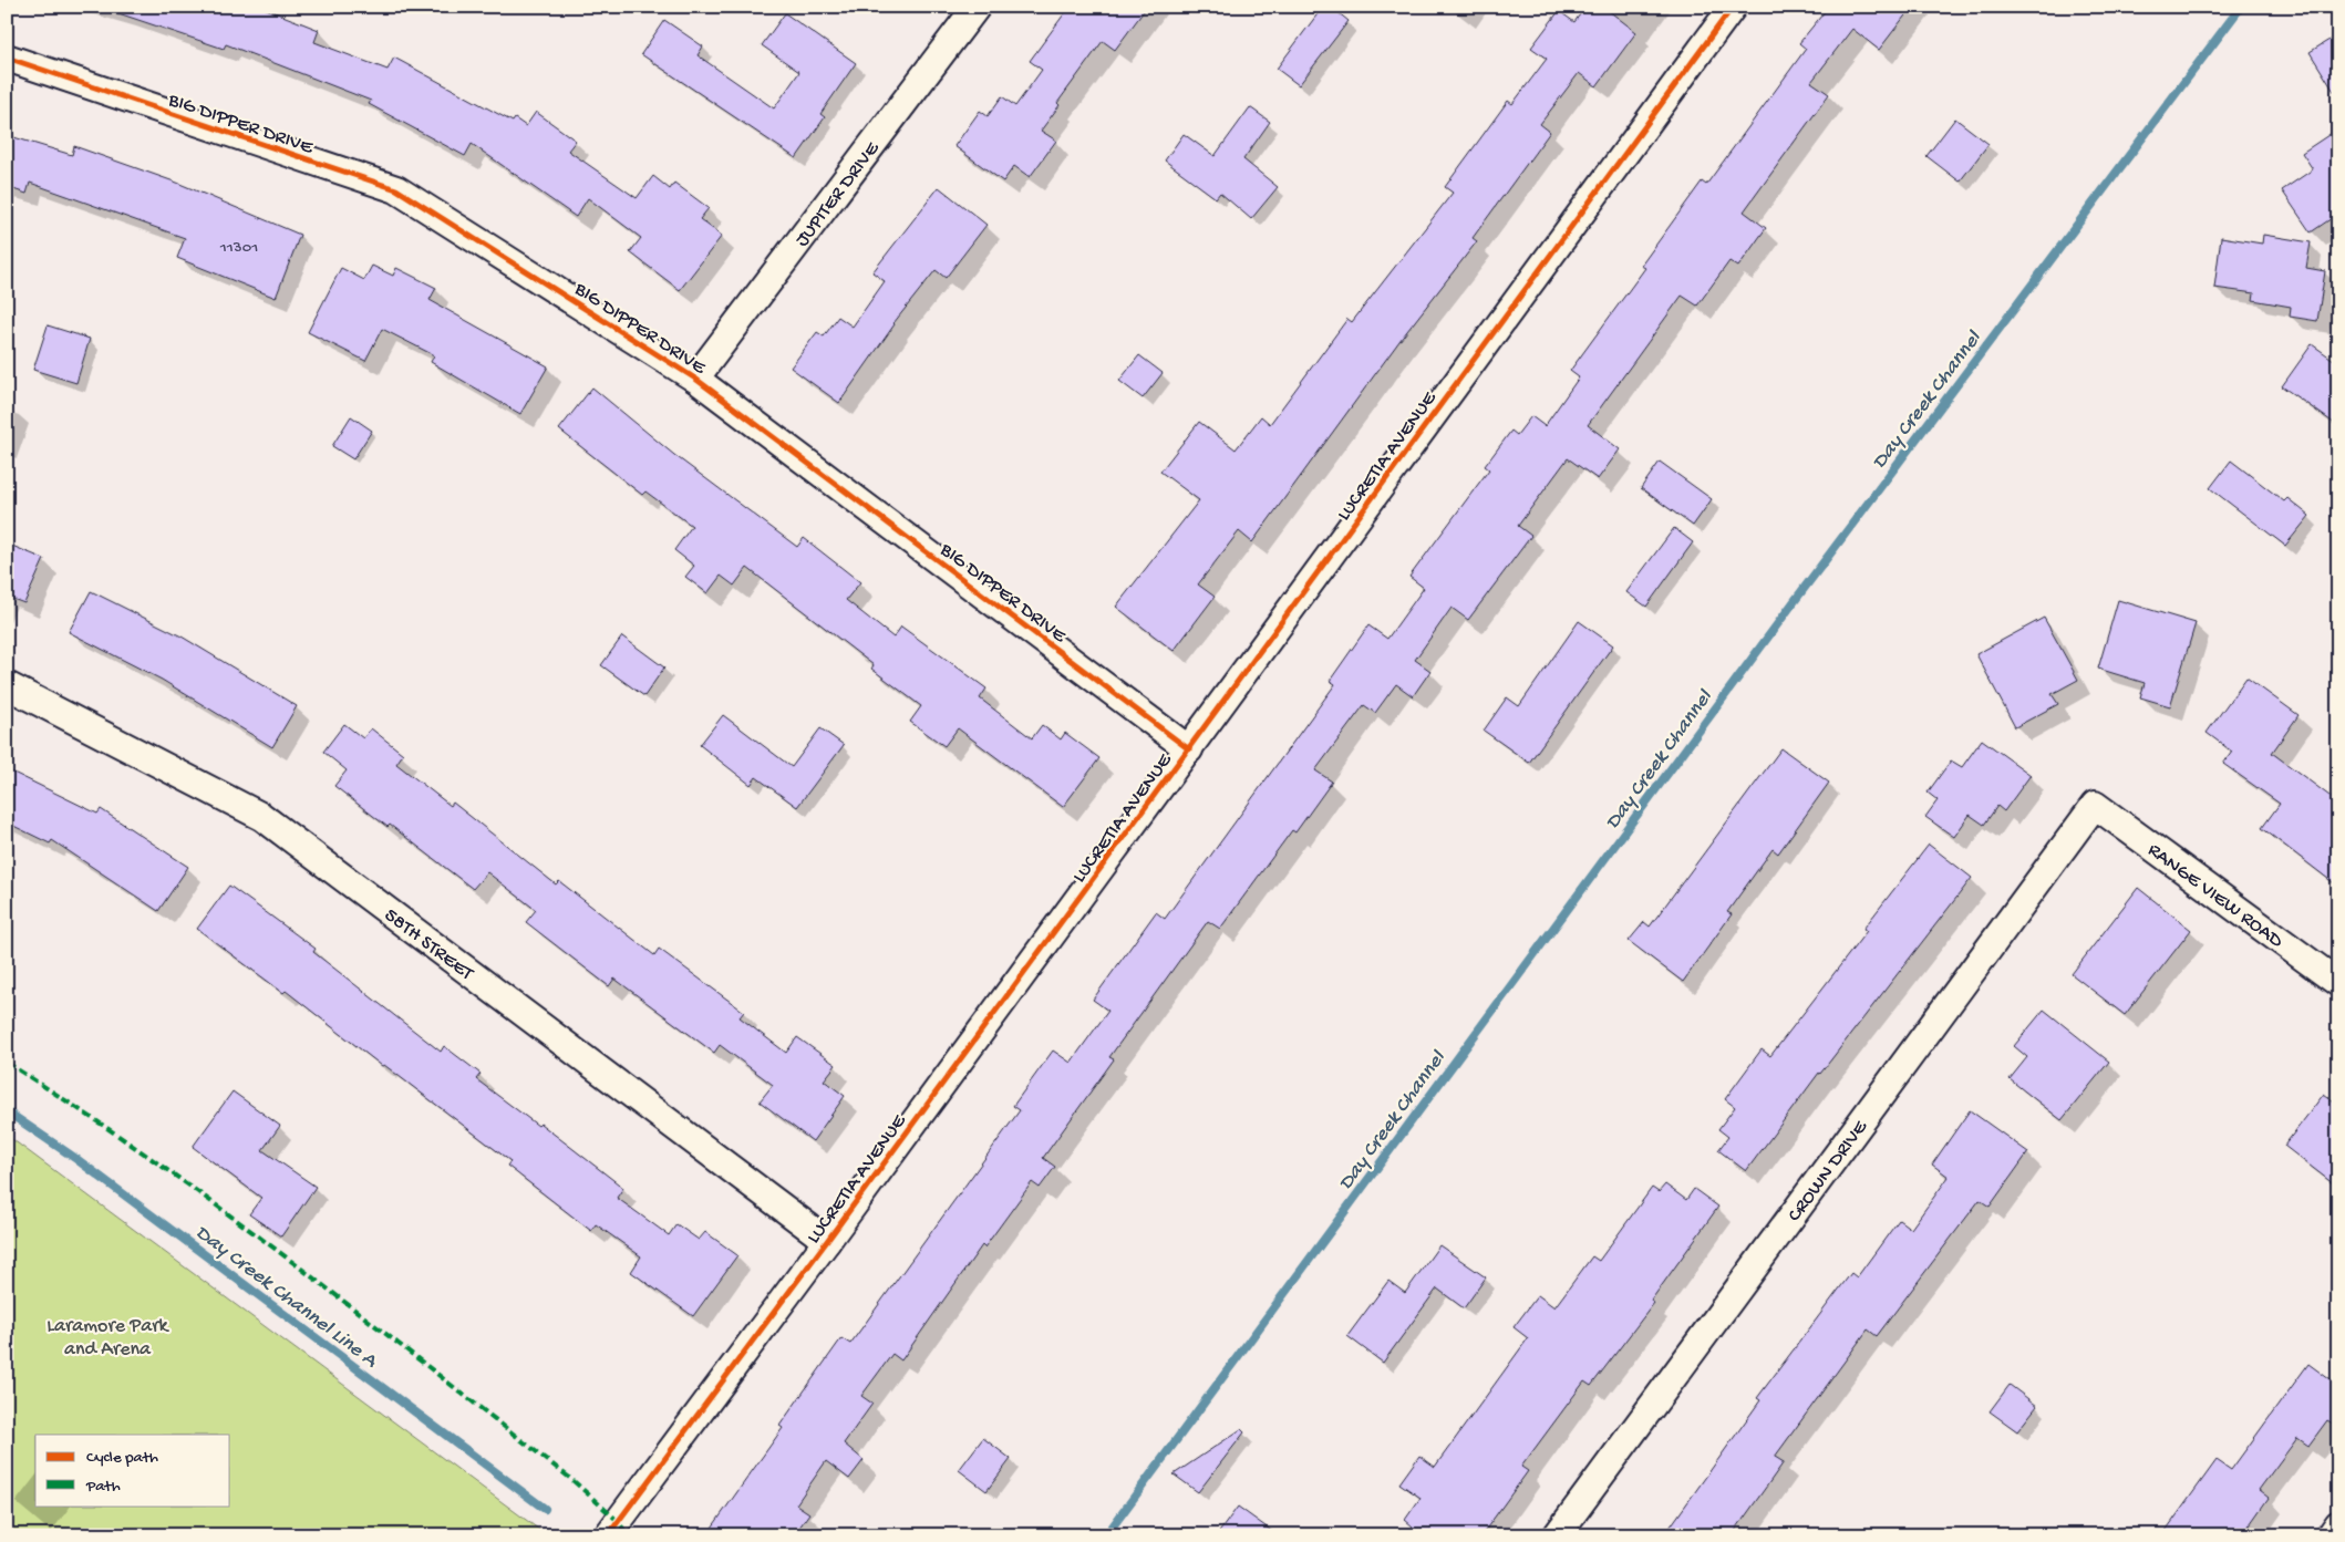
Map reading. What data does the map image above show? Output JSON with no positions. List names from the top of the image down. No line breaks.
{"streets":{"street":["BIG DIPPER DRIVE","JUPITER DRIVE","LUCRETIA AVENUE","RANGE VIEW ROAD","58TH STREET","CROWN DRIVE"]},"crossings":[["BIG DIPPER DRIVE","JUPITER DRIVE"],["BIG DIPPER DRIVE","LUCRETIA AVENUE"],["LUCRETIA AVENUE","58TH STREET"],["RANGE VIEW ROAD","CROWN DRIVE"]],"water":["Day Creek Channel","Day Creek Channel Line A"],"parks":["Laramore Park and Arena"],"house_numbers":["11301"],"legend":["Cycle path","Path"]}
